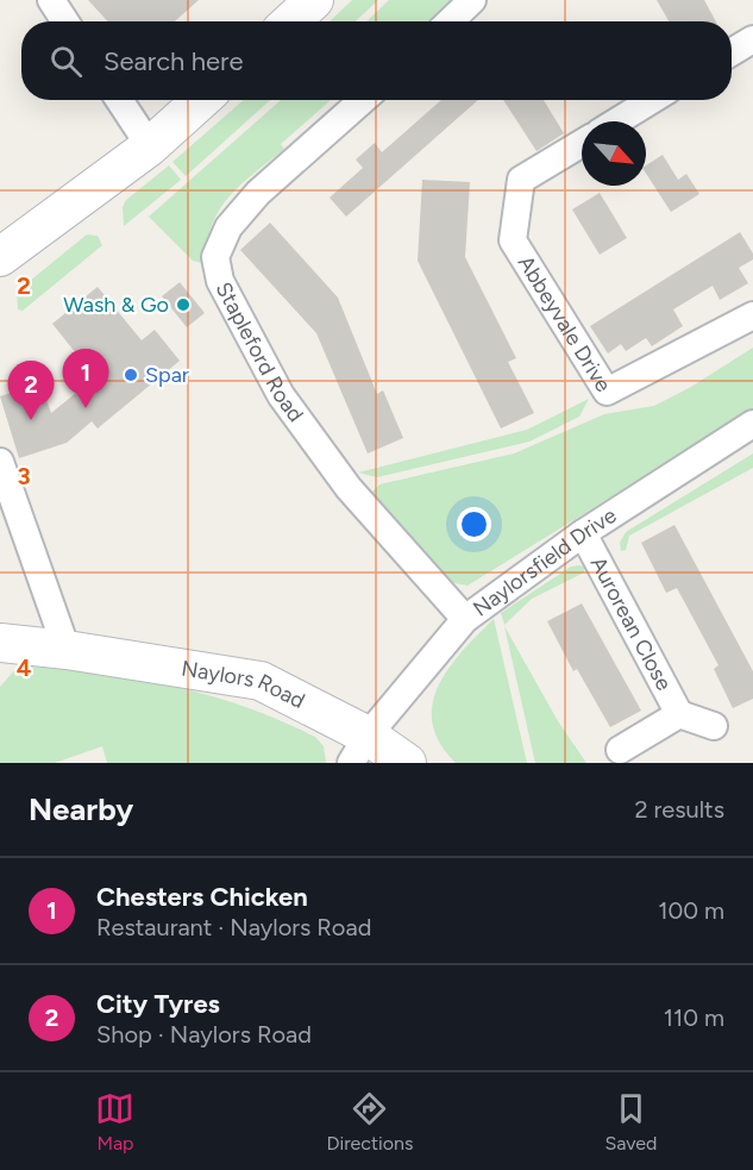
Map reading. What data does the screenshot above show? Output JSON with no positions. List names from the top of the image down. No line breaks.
{"streets":{"street":["Abbeyvale Drive","Stapleford Road","Naylorsfield Drive","Aurorean Close","Naylors Road"]},"crossings":[["Stapleford Road","Naylorsfield Drive"],["Naylorsfield Drive","Aurorean Close"],["Naylorsfield Drive","Naylors Road"]],"places":["Wash & Go","Spar"],"north":"bottom right","page":{"search":"Search here","pins":["1","2"],"heading":["Nearby","2 results"],"list":[{"mark":"1","name":"Chesters Chicken","note":"Restaurant · Naylors Road","value":"100 m"},{"mark":"2","name":"City Tyres","note":"Shop · Naylors Road","value":"110 m"}],"nav":["Map","Directions","Saved"]},"grid":{"rows":["2","3","4"]}}
